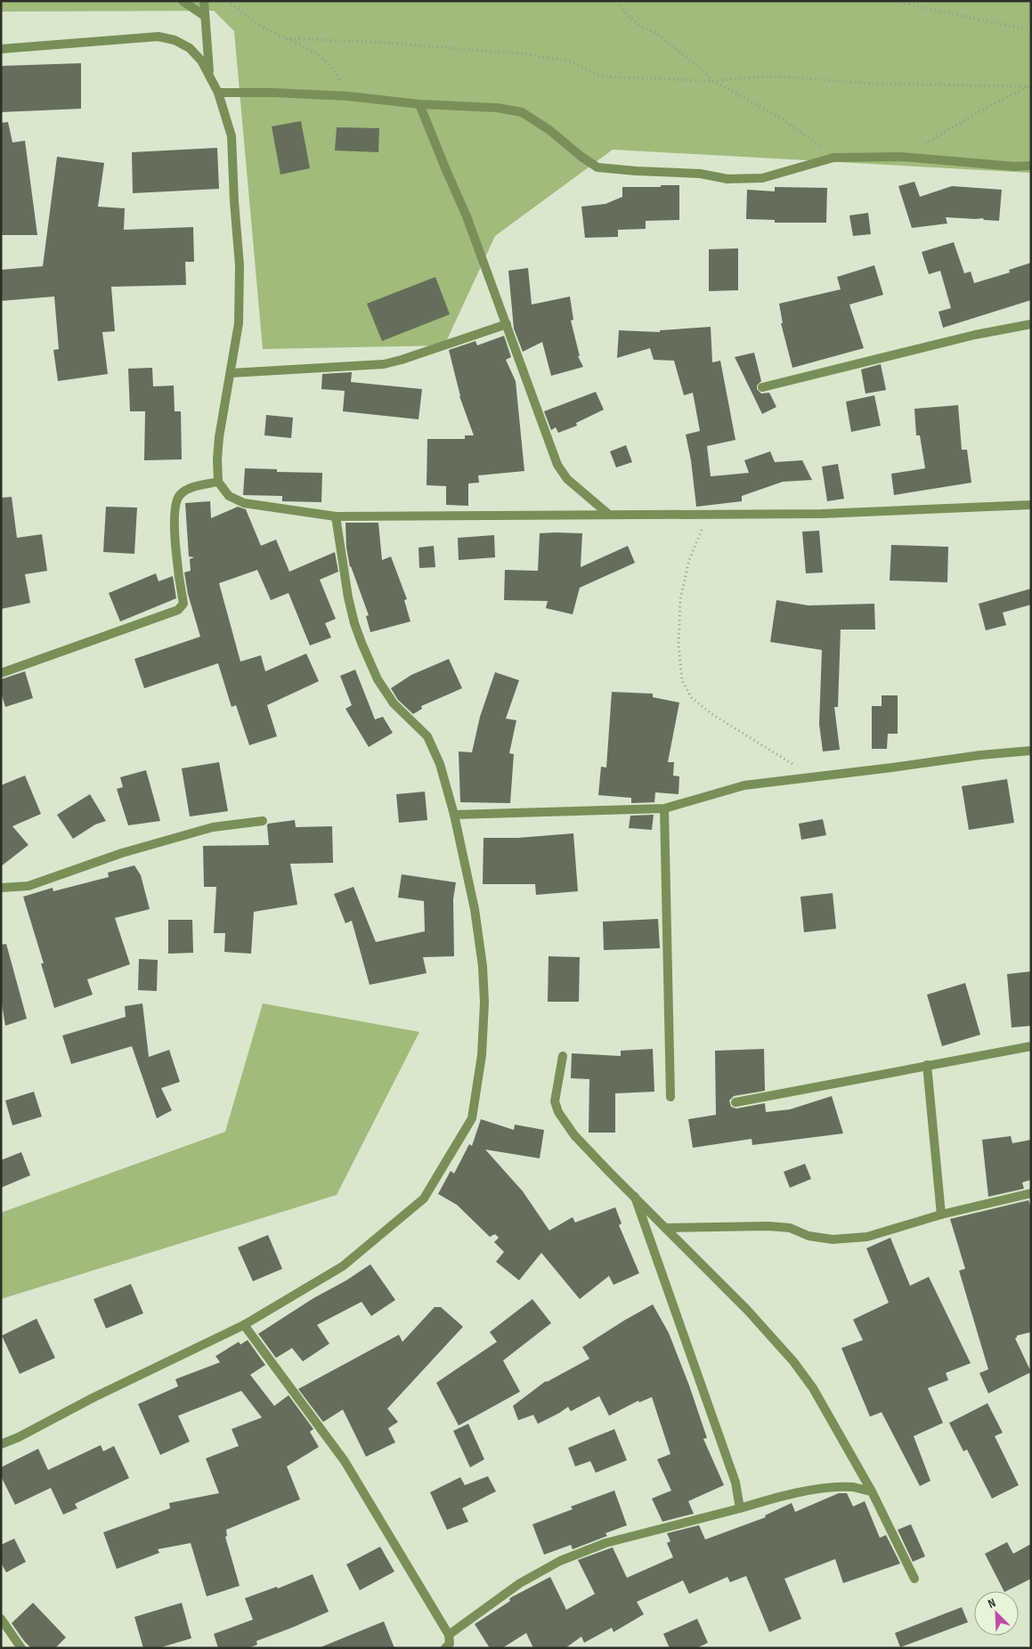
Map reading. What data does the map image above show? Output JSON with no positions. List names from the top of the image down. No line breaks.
{"north":"top left"}
